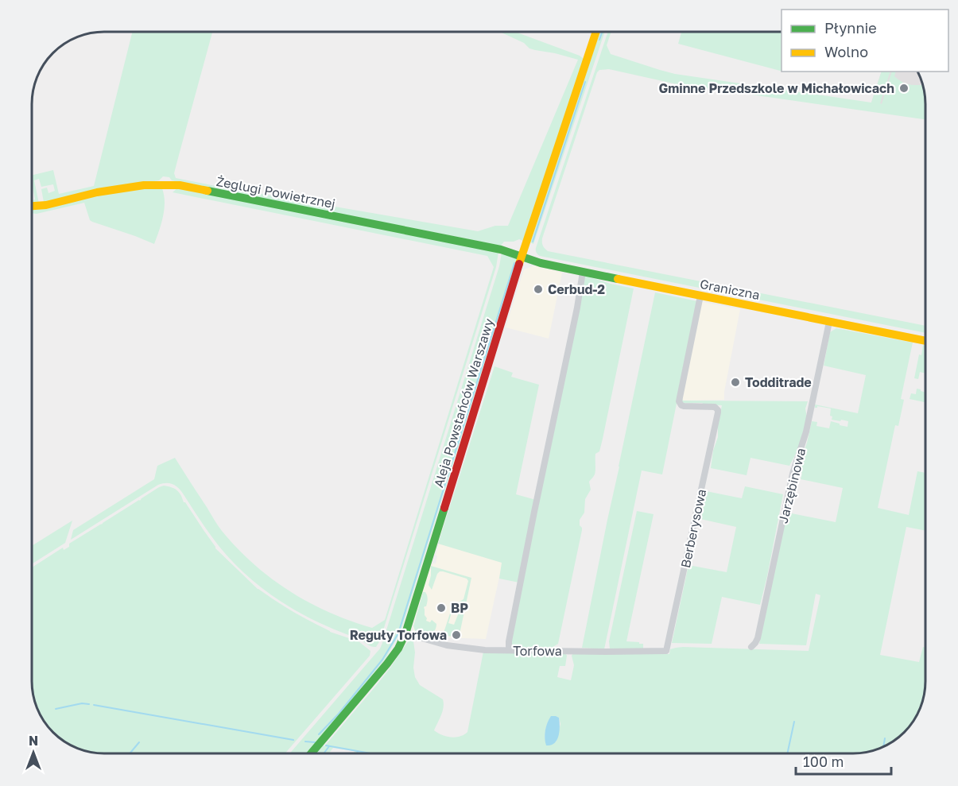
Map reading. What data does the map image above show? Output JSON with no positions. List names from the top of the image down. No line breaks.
{"streets":{"street":["Żeglugi Powietrznej","Graniczna","Aleja Powstańców Warszawy","Jarzębinowa","Berberysowa","Torfowa"]},"crossings":[["Żeglugi Powietrznej","Graniczna"],["Żeglugi Powietrznej","Aleja Powstańców Warszawy"],["Graniczna","Aleja Powstańców Warszawy"],["Graniczna","Jarzębinowa"],["Graniczna","Berberysowa"],["Aleja Powstańców Warszawy","Torfowa"],["Berberysowa","Torfowa"]],"places":["Gminne Przedszkole w Michałowicach","Cerbud-2","Todditrade","BP","Reguły Torfowa"],"legend":["Płynnie","Wolno"],"scale_bar":"100 m","north":"top"}
